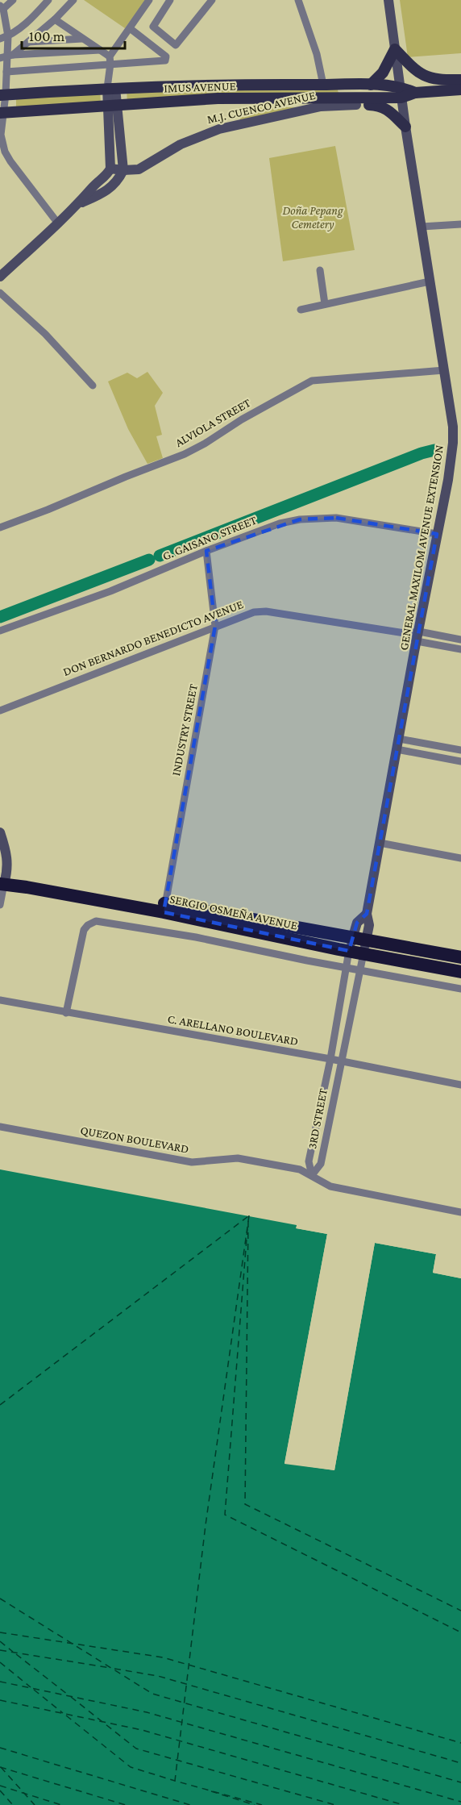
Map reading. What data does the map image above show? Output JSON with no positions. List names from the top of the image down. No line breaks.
{"streets":{"highway":["SERGIO OSMEÑA AVENUE"],"main road":["IMUS AVENUE","M.J. CUENCO AVENUE","GENERAL MAXILOM AVENUE EXTENSION"],"street":["ALVIOLA STREET","G. GAISANO STREET","DON BERNARDO BENEDICTO AVENUE","INDUSTRY STREET","C. ARELLANO BOULEVARD","3RD STREET","QUEZON BOULEVARD"]},"crossings":[["IMUS AVENUE","GENERAL MAXILOM AVENUE EXTENSION"],["ALVIOLA STREET","GENERAL MAXILOM AVENUE EXTENSION"],["G. GAISANO STREET","GENERAL MAXILOM AVENUE EXTENSION"],["G. GAISANO STREET","INDUSTRY STREET"],["GENERAL MAXILOM AVENUE EXTENSION","DON BERNARDO BENEDICTO AVENUE"],["GENERAL MAXILOM AVENUE EXTENSION","SERGIO OSMEÑA AVENUE"],["GENERAL MAXILOM AVENUE EXTENSION","3RD STREET"],["DON BERNARDO BENEDICTO AVENUE","INDUSTRY STREET"],["INDUSTRY STREET","SERGIO OSMEÑA AVENUE"],["SERGIO OSMEÑA AVENUE","3RD STREET"],["C. ARELLANO BOULEVARD","3RD STREET"],["3RD STREET","QUEZON BOULEVARD"]],"parks":["Doña Pepang Cemetery"],"scale_bar":"100 m"}
